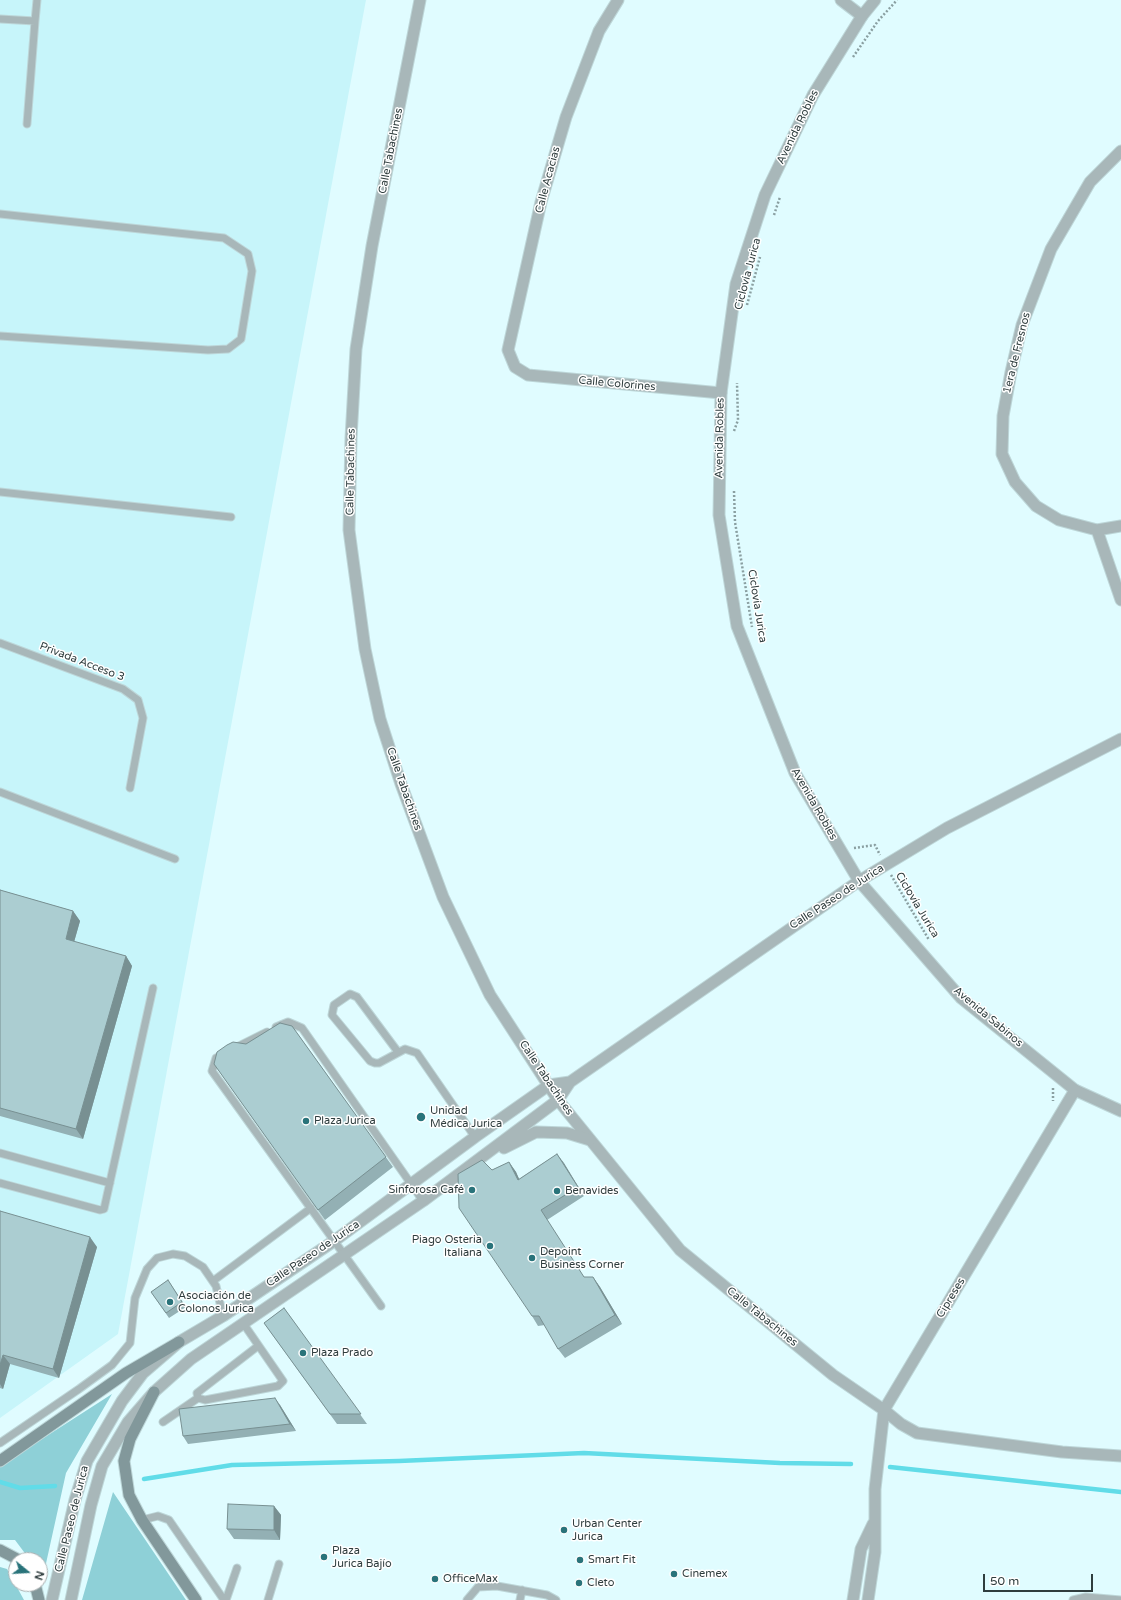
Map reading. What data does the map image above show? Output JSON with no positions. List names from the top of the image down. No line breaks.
{"streets":{"street":["Avenida Robles","Calle Tabachines","Calle Acacias","1era de Fresnos","Calle Colorines","Calle Paseo de Jurica","Avenida Sabinos","Cipreses"],"lane":["Privada Acceso 3"],"path":["Ciclovía Jurica"]},"crossings":[["Avenida Robles","Calle Colorines"],["Avenida Robles","Calle Paseo de Jurica"],["Avenida Robles","Avenida Sabinos"],["Calle Tabachines","Calle Paseo de Jurica"],["Calle Tabachines","Cipreses"],["Calle Acacias","Calle Colorines"],["Ciclovía Jurica","Calle Paseo de Jurica"],["Calle Paseo de Jurica","Avenida Sabinos"],["Avenida Sabinos","Cipreses"]],"places":["Unidad Médica Jurica","Plaza Jurica","Sinforosa Café","Benavides","Piago Osteria Italiana","Depoint Business Corner","Asociación de Colonos Jurica","Plaza Prado","Urban Center Jurica","Plaza Jurica Bajío","Smart Fit","Cinemex","OfficeMax","Cleto"],"scale_bar":"50 m","north":"right"}
